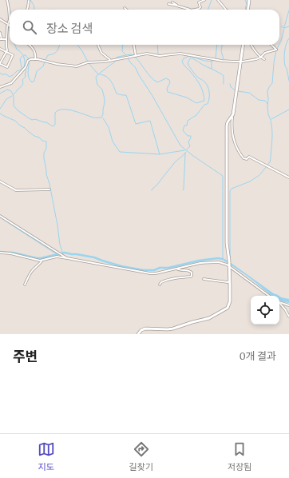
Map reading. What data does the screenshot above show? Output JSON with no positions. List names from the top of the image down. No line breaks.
{"page":{"search":"장소 검색","heading":["주변","0개 결과"],"nav":["지도","길찾기","저장됨"]}}
